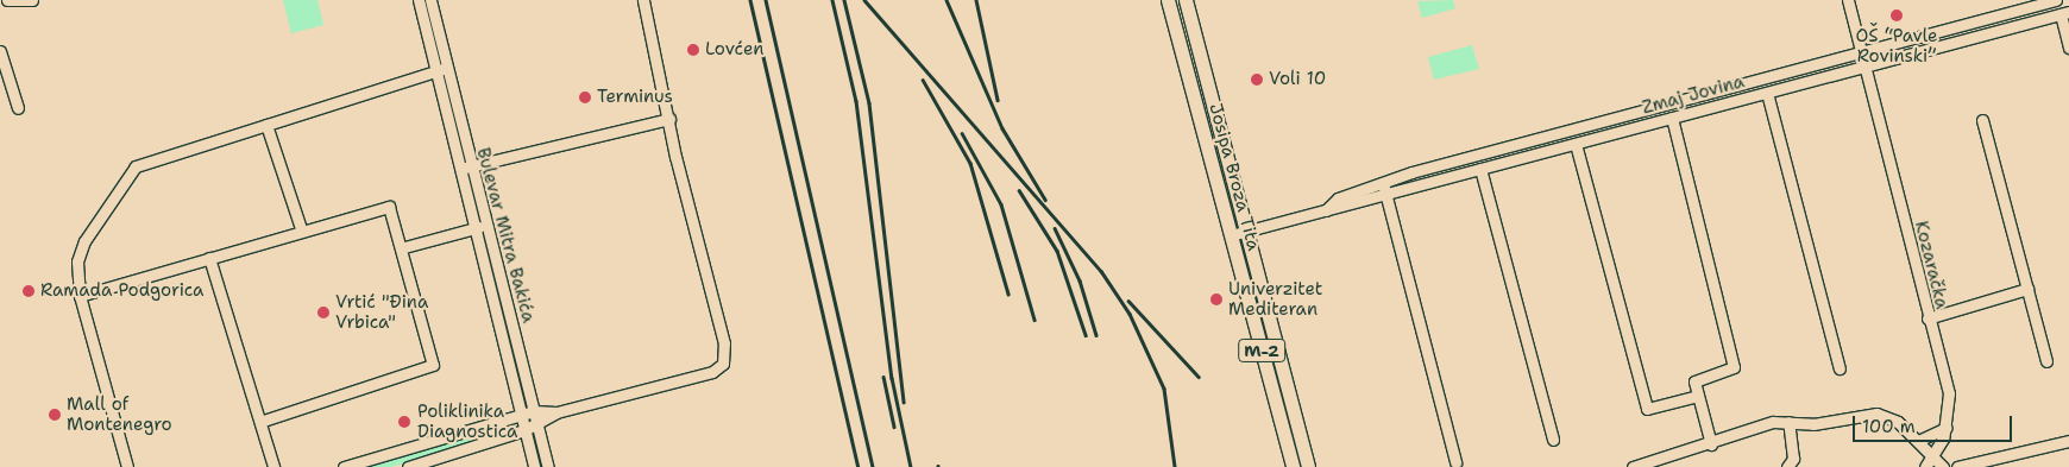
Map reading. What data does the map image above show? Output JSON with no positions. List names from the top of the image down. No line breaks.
{"streets":{"main road":["Josipa Broza Tita","M-2"],"street":["Zmaj Jovina","Bulevar Mitra Bakića","Kozaračka"]},"crossings":[["Zmaj Jovina","Josipa Broza Tita"],["Zmaj Jovina","Kozaračka"]],"places":["OŠ “Pavle Rovinski”","Lovćen","Voli 10","Terminus","Ramada Podgorica","Univerzitet Mediteran","Vrtić \"Đina Vrbica\"","Mall of Montenegro","Poliklinika Diagnostica"],"scale_bar":"100 m"}
